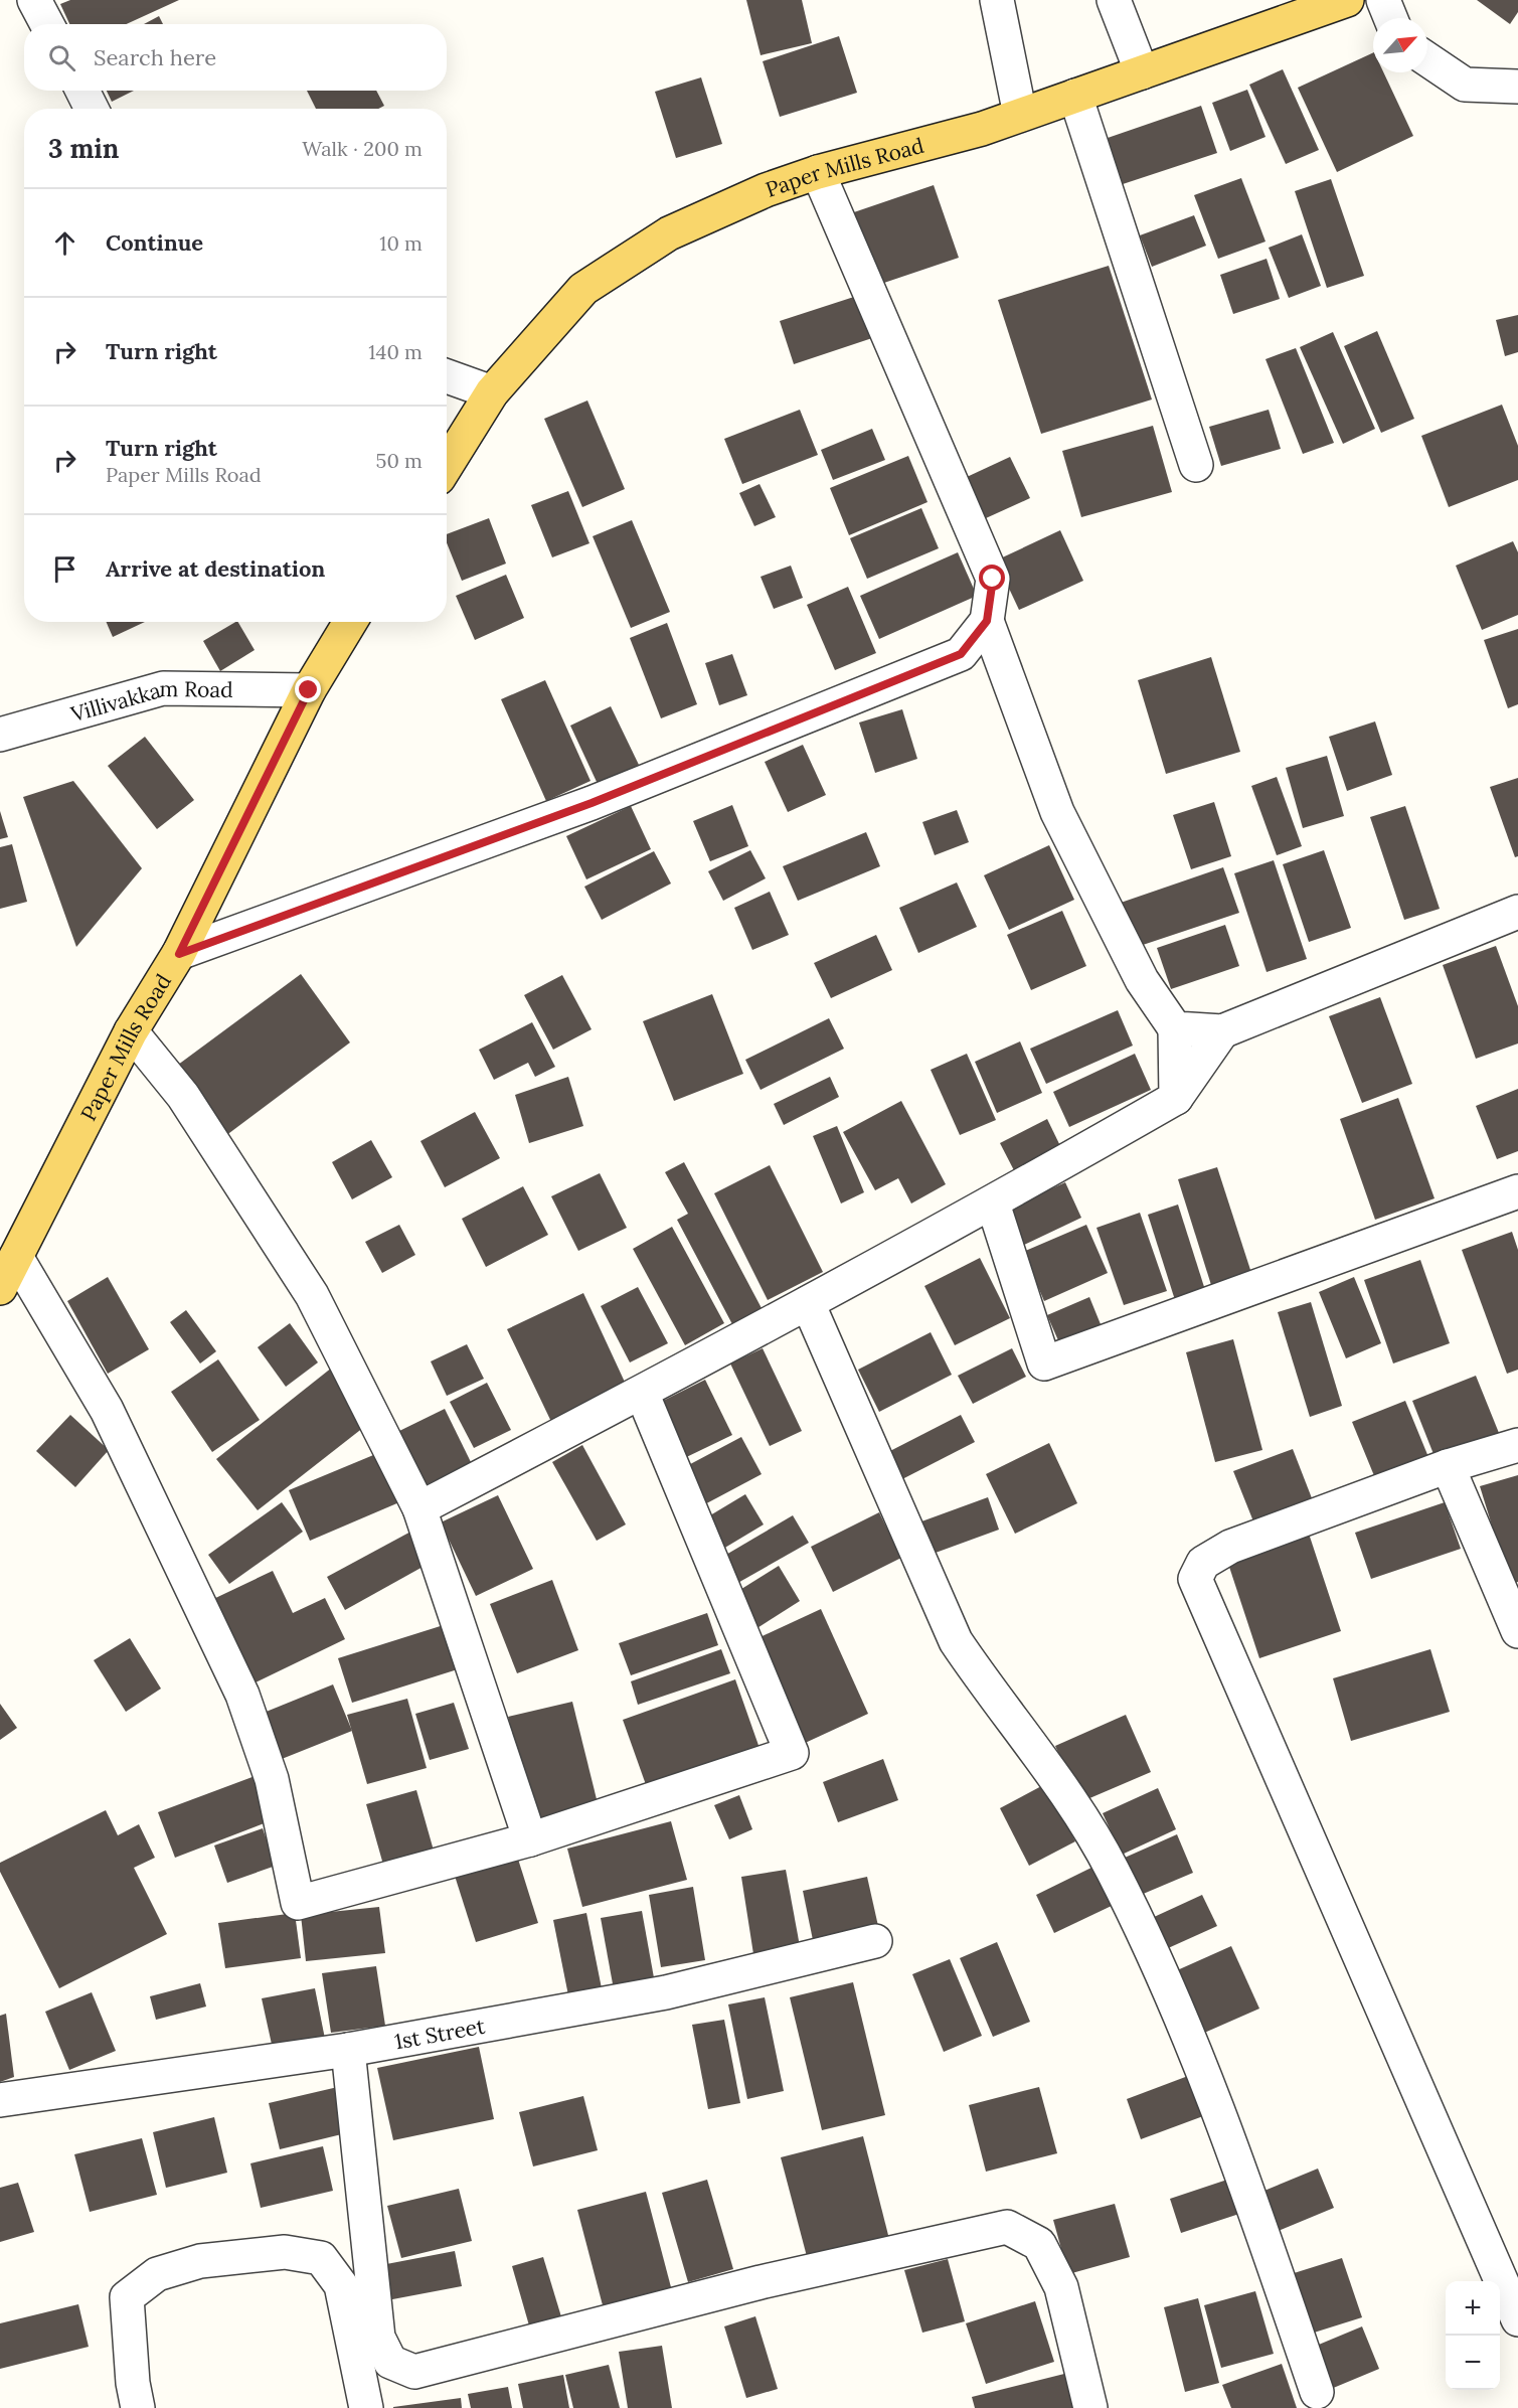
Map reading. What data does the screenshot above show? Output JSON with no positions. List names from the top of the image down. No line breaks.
{"streets":{"main road":["Paper Mills Road"],"street":["Villivakkam Road","1st Street"]},"crossings":[["Paper Mills Road","Villivakkam Road"]],"north":"top right","page":{"search":"Search here","heading":["3 min","Walk · 200 m"],"list":[["Continue","10 m"],["Turn right","140 m"],["Turn right","Paper Mills Road","50 m"],"Arrive at destination"],"map_buttons":["+","−"]}}
